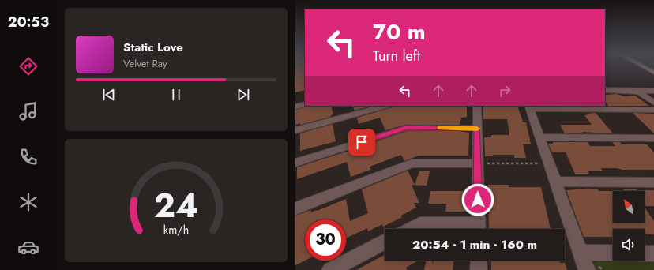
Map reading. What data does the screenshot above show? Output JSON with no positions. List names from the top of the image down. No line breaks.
{"north":"top left","page":{"tabs":"20:53","turn":["70 m","Turn left"],"song":["Static Love","Velvet Ray"],"limit":"30","trip":"20:54 · 1 min · 160 m","gauge":["24","km/h"]}}
